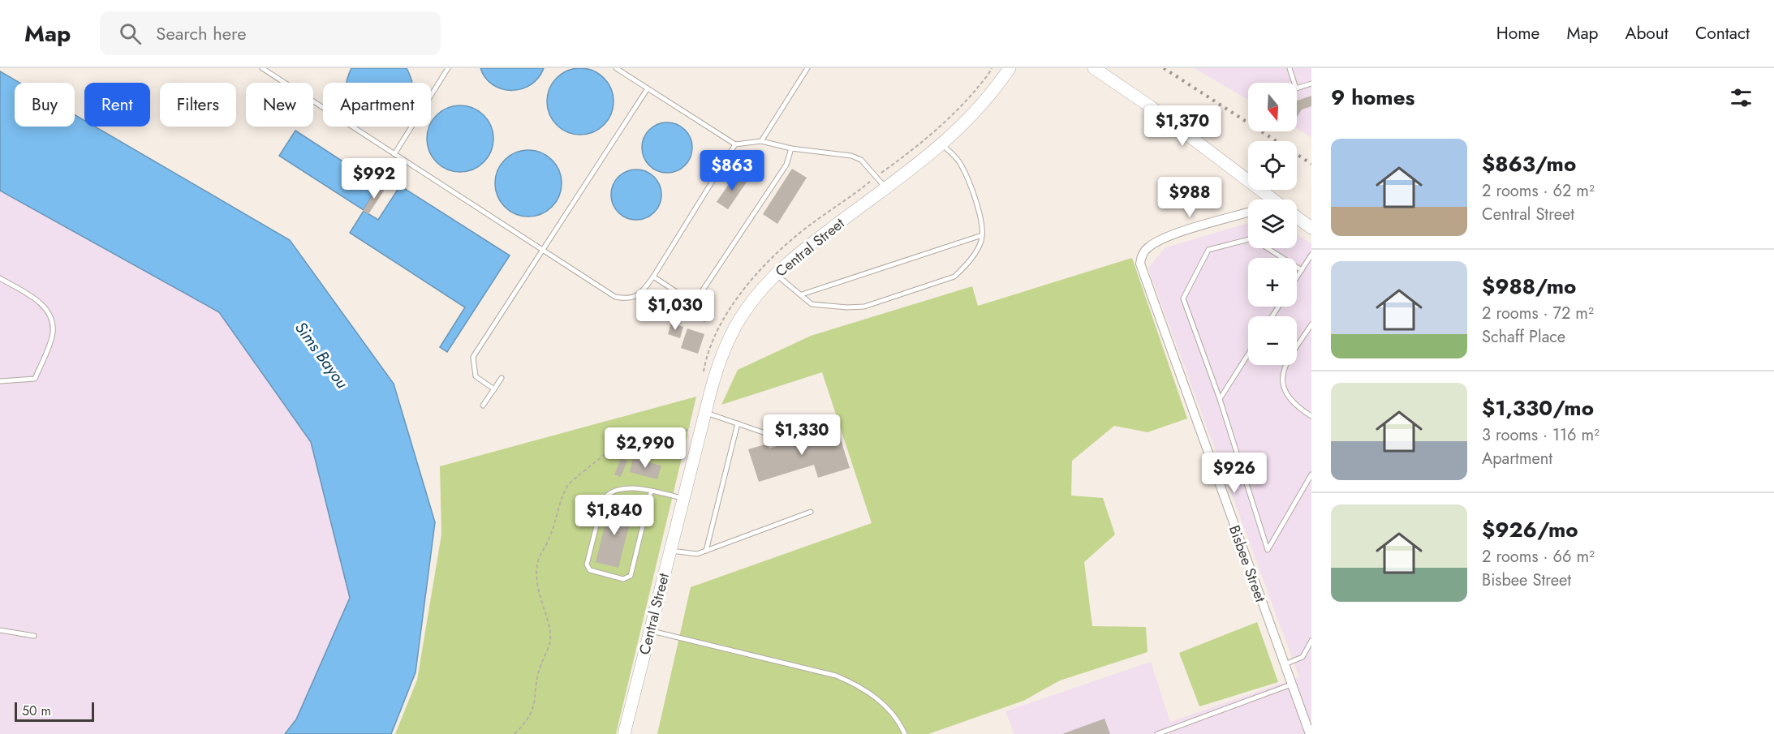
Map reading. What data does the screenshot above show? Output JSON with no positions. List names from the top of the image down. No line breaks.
{"streets":{"street":["Central Street","Bisbee Street"]},"water":["Sims Bayou"],"scale_bar":"50 m","north":"bottom","page":{"header":"Map","search":"Search here","nav":["Home","Map","About","Contact"],"heading":"9 homes","map_buttons":["+","−"],"chip":["Buy","Rent","Filters","New","Apartment"],"price":["$1,370","$863","$992","$988","$1,030","$1,330","$2,990","$926","$1,840"],"list":[{"name":"$863/mo","note":"2 rooms · 62 m² · Central Street"},{"name":"$988/mo","note":"2 rooms · 72 m² · Schaff Place"},{"name":"$1,330/mo","note":"3 rooms · 116 m² · Apartment"},{"name":"$926/mo","note":"2 rooms · 66 m² · Bisbee Street"}],"scale":"50 m"}}
